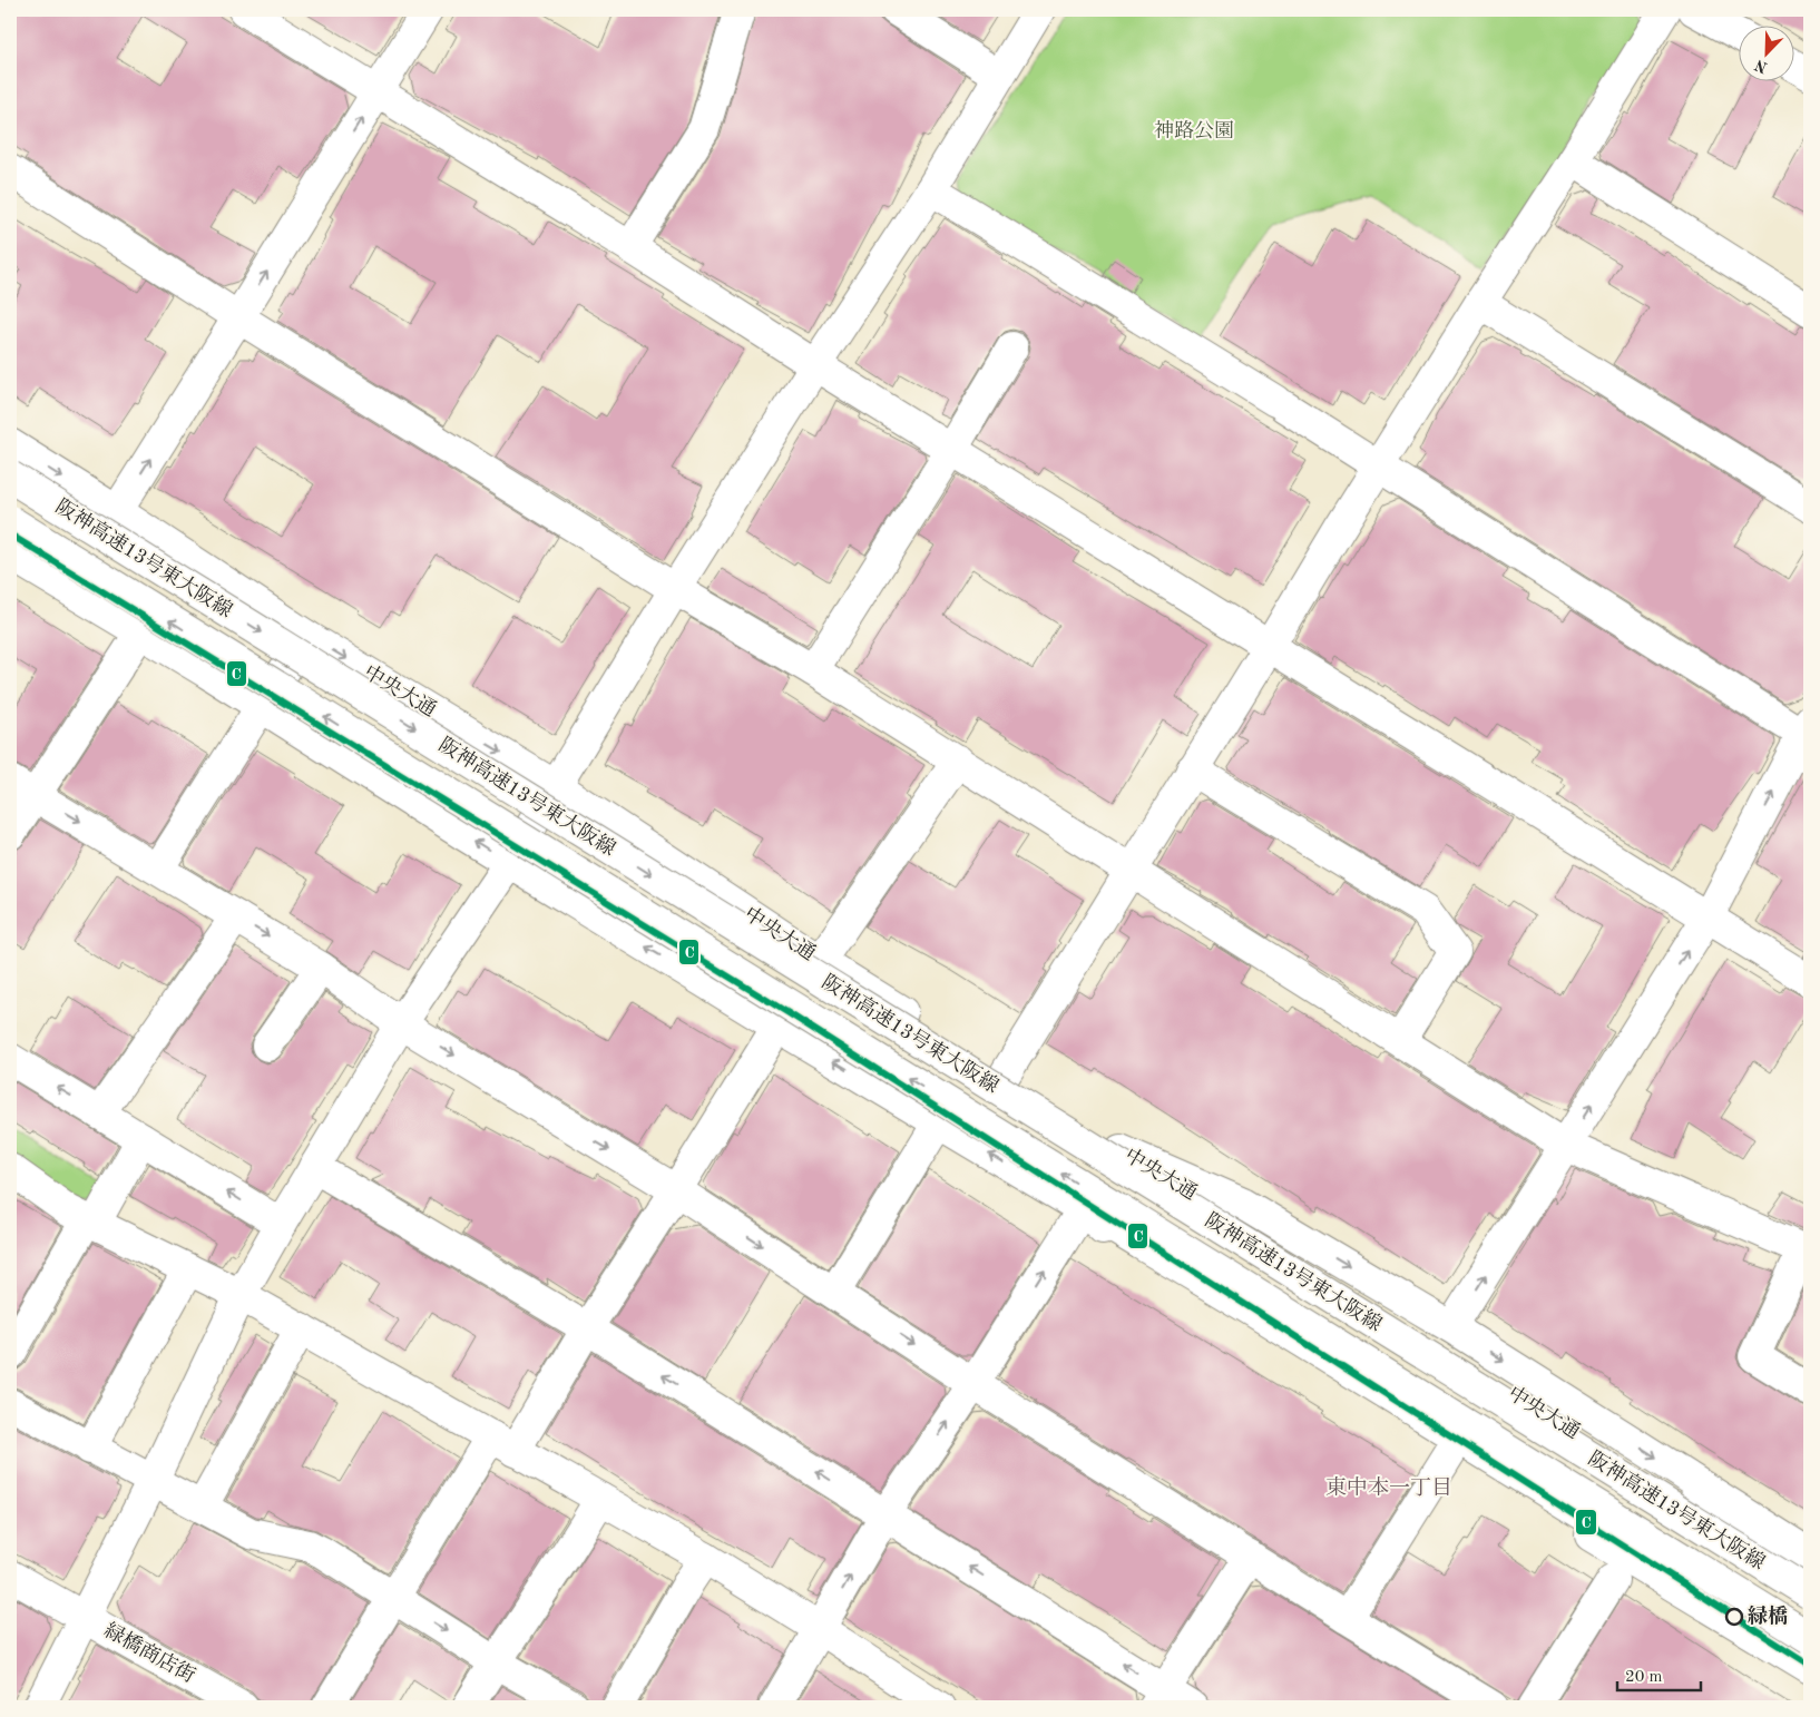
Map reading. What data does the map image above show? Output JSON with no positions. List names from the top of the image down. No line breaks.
{"streets":{"main road":["阪神高速13号東大阪線","中央大通","緑橋商店街"]},"districts":["東中本一丁目"],"parks":["神路公園"],"places":["緑橋"],"lines":["transit line C"],"scale_bar":"20 m","north":"bottom left"}
